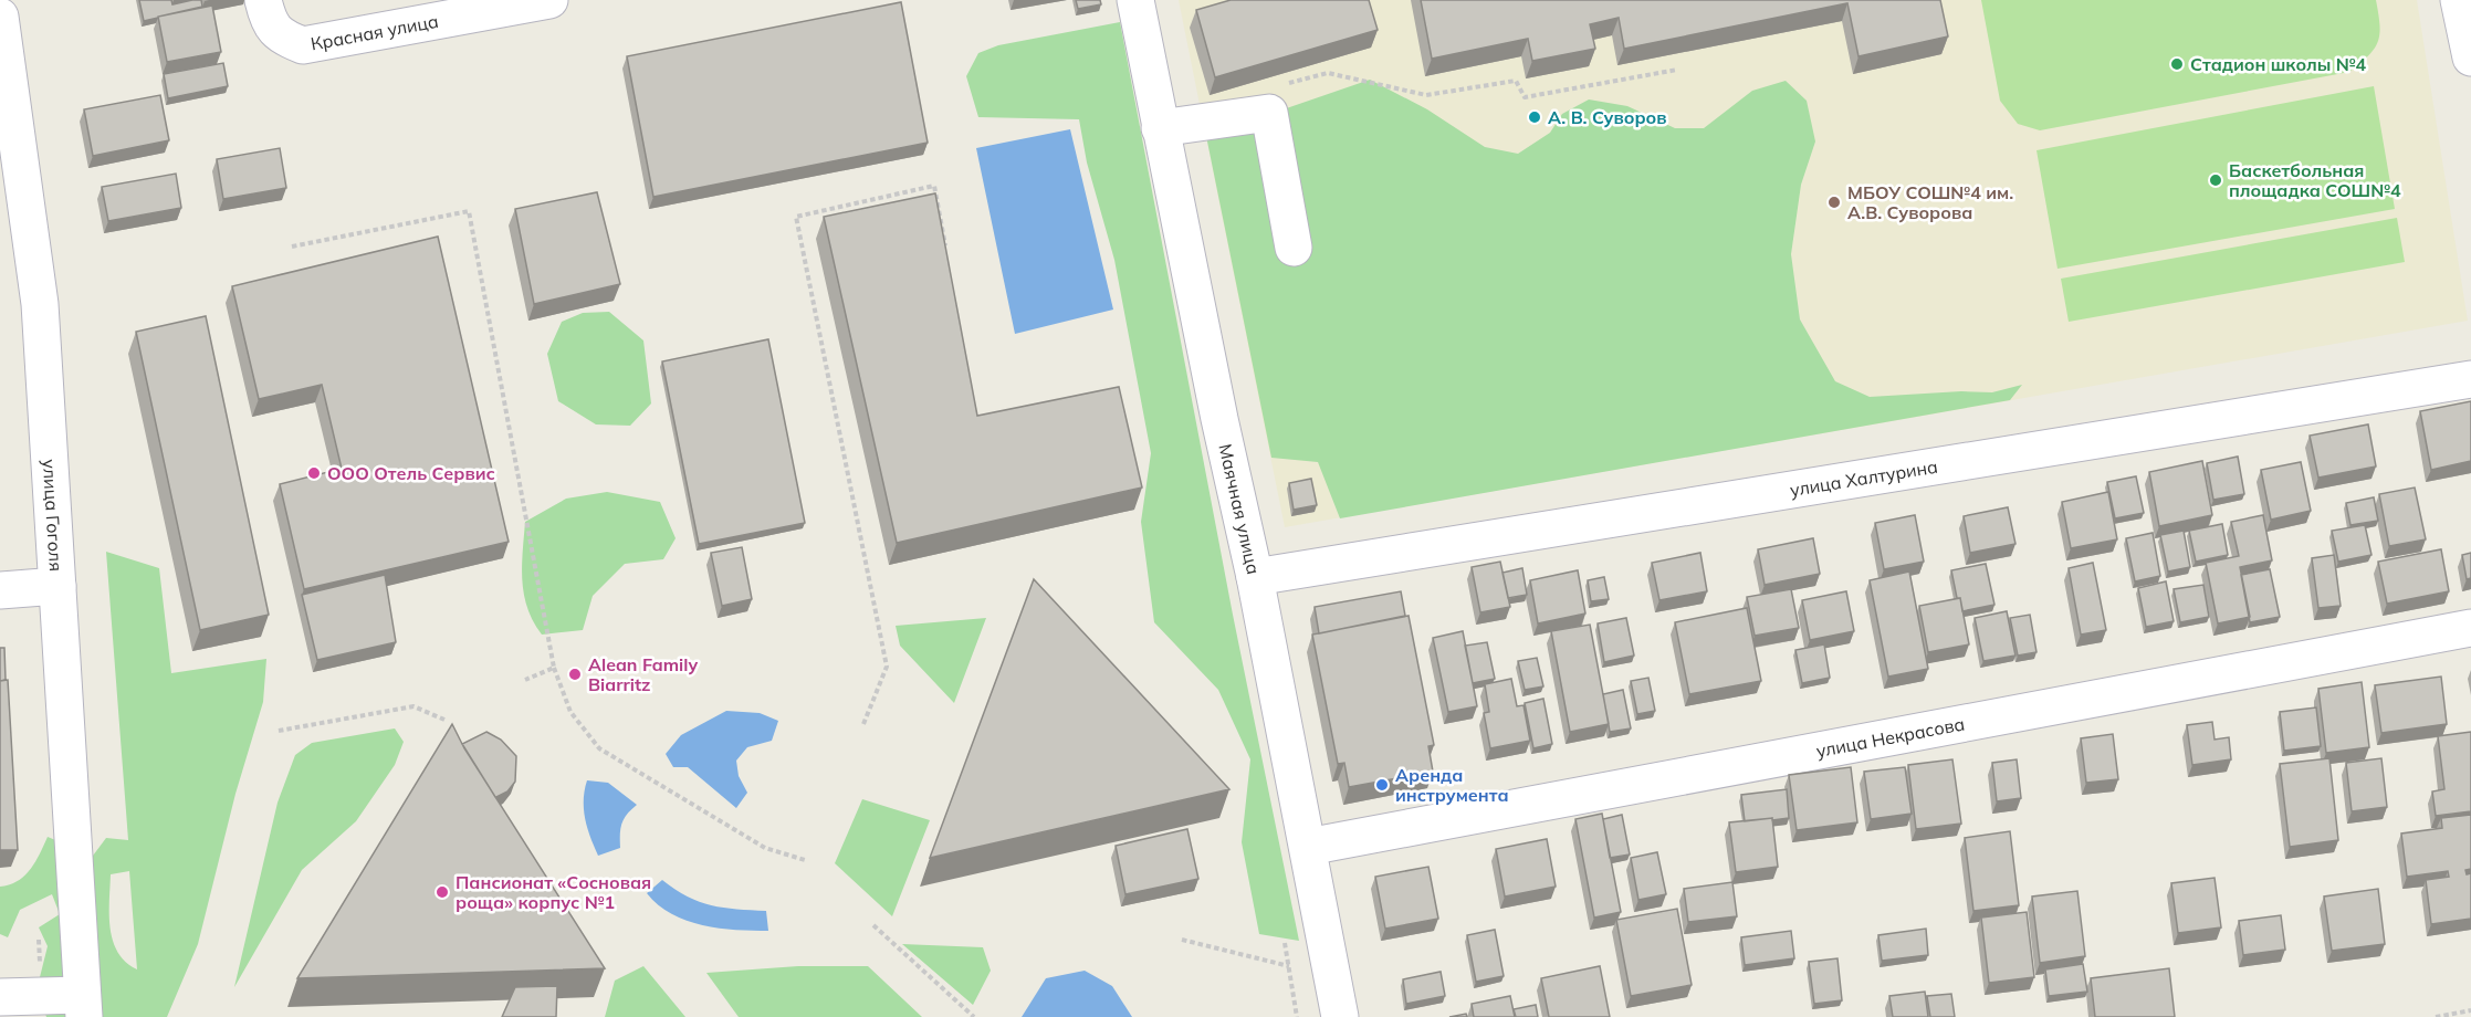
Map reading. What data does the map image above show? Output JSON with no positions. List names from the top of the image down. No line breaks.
{"streets":{"street":["Красная улица","улица Халтурина","Маячная улица","улица Гоголя","улица Некрасова"]},"crossings":[["улица Халтурина","Маячная улица"],["Маячная улица","улица Некрасова"]],"places":["Стадион школы №4","А. В. Суворов","Баскетбольная площадка СОШ№4","МБОУ СОШ№4 им. А.В. Суворова","ООО Отель Сервис","Alean Family Biarritz","Аренда инструмента","Пансионат «Сосновая роща» корпус №1"]}
